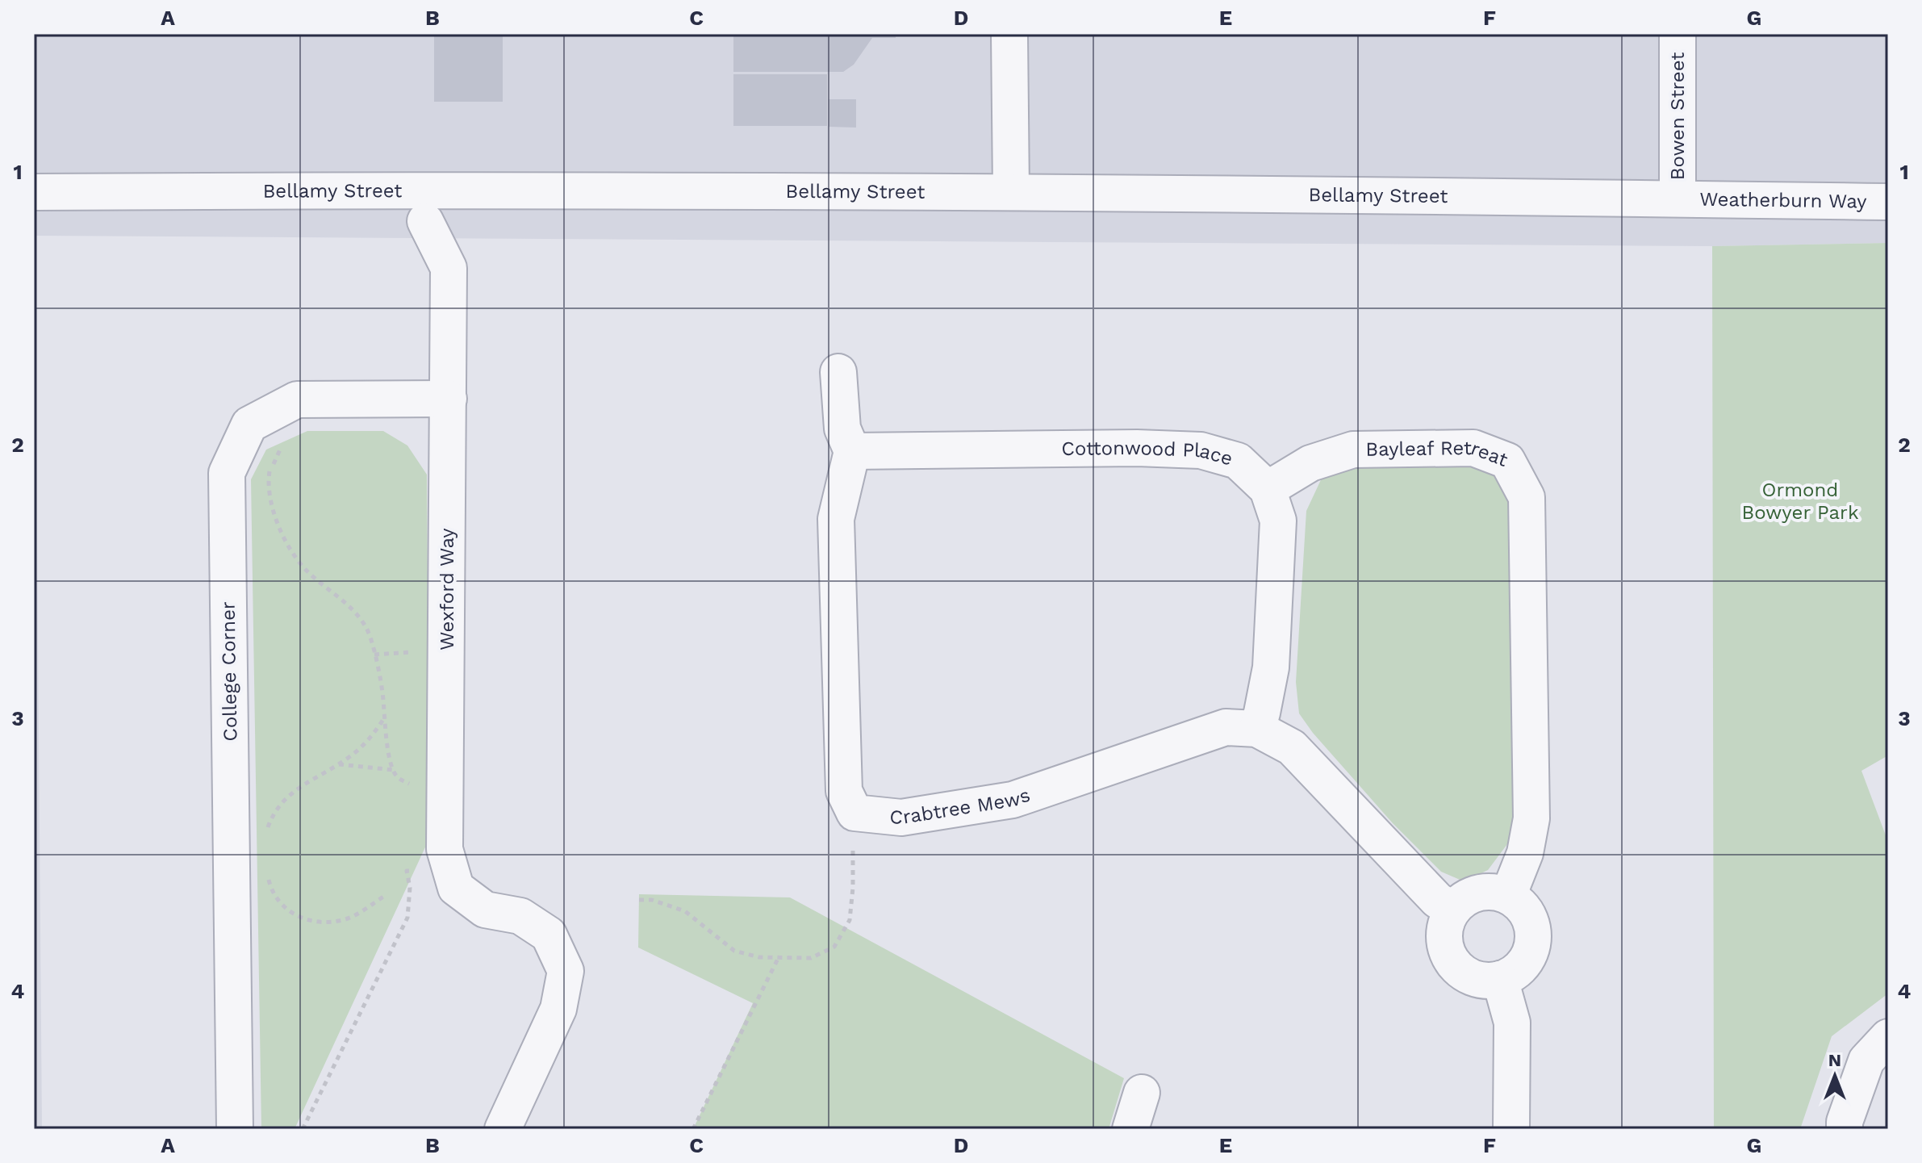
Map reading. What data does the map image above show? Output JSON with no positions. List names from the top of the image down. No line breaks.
{"streets":{"street":["Bowen Street","Bellamy Street","Weatherburn Way","Cottonwood Place","Bayleaf Retreat","Wexford Way","College Corner","Crabtree Mews"]},"crossings":[["Bowen Street","Bellamy Street"],["Bowen Street","Weatherburn Way"],["Bellamy Street","Weatherburn Way"],["Cottonwood Place","Bayleaf Retreat"],["Cottonwood Place","Crabtree Mews"],["Wexford Way","College Corner"]],"parks":["Ormond Bowyer Park"],"north":"top","grid":{"columns":["A","B","C","D","E","F","G"],"rows":["1","2","3","4"]}}
